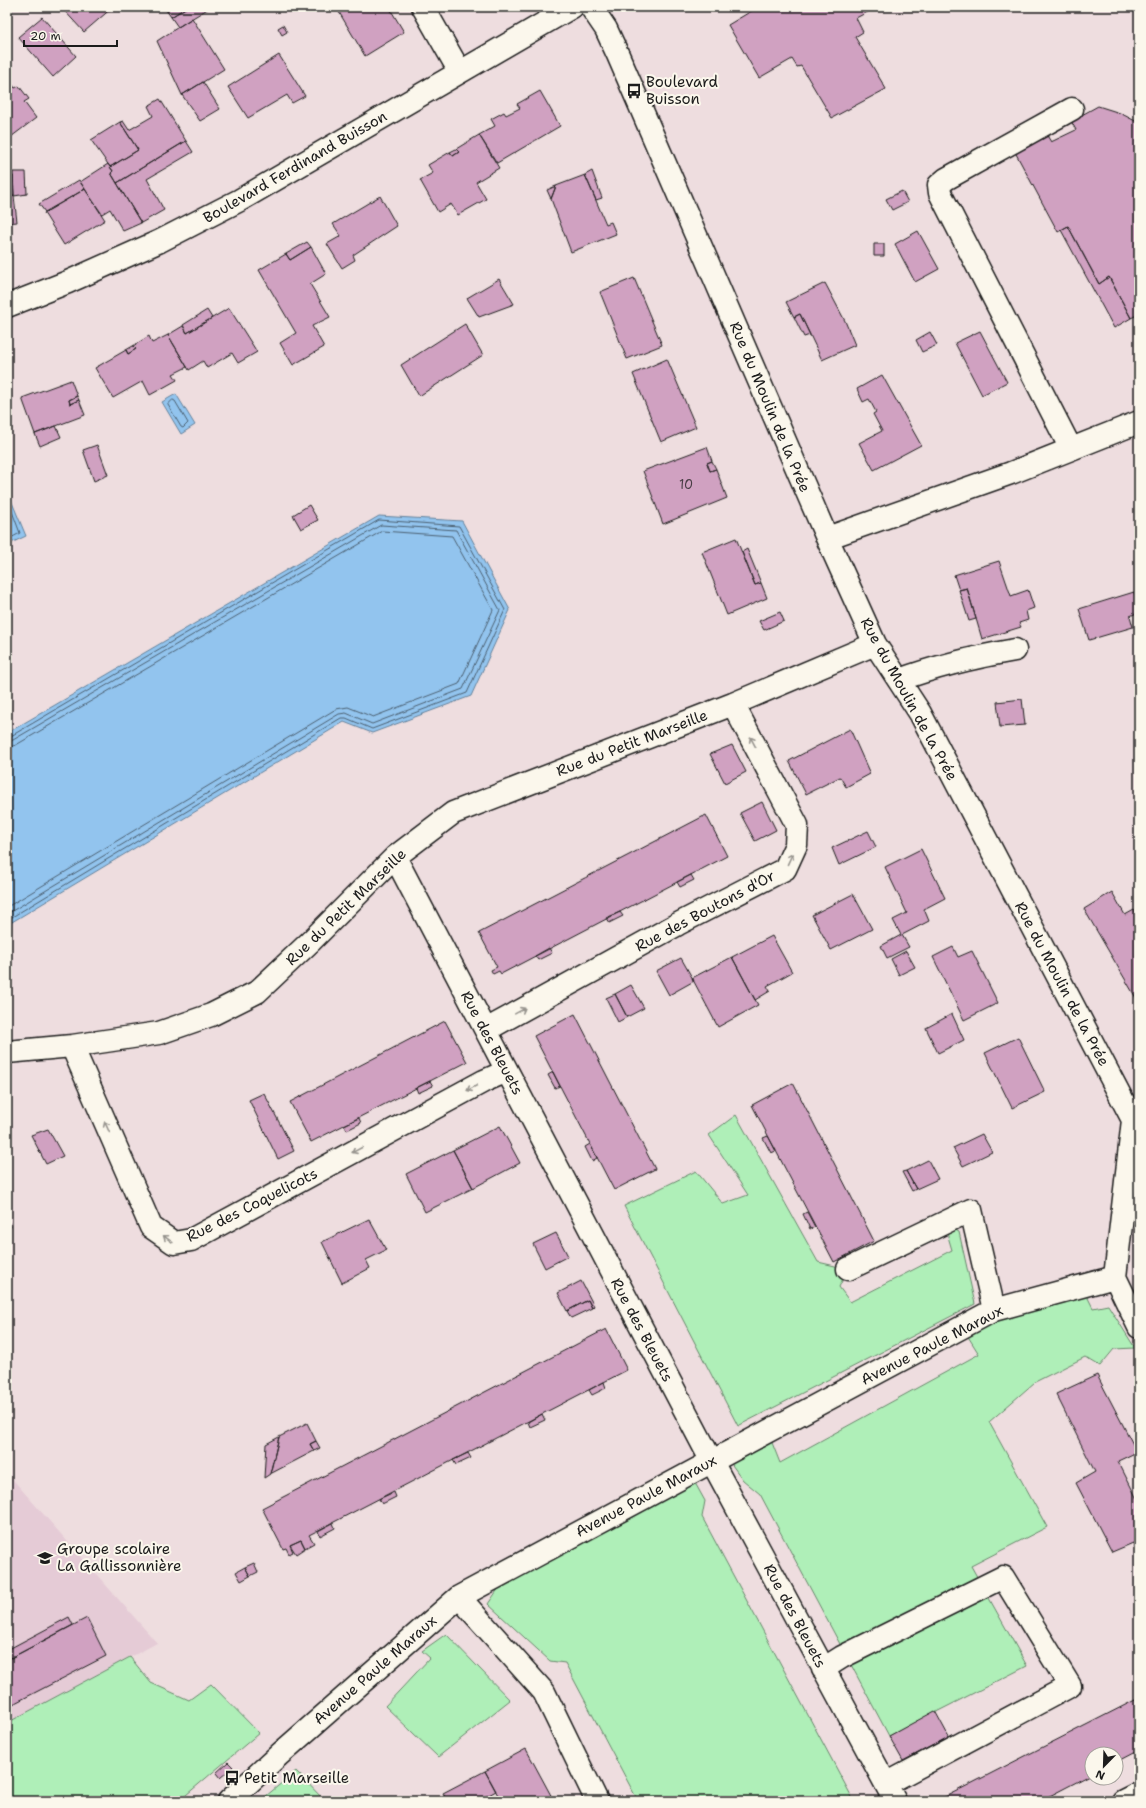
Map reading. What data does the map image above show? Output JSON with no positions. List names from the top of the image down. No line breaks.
{"streets":{"street":["Boulevard Ferdinand Buisson","Rue du Moulin de la Prée","Rue du Petit Marseille","Rue des Boutons d'Or","Rue des Bleuets","Rue des Coquelicots","Avenue Paule Maraux"]},"crossings":[["Rue du Moulin de la Prée","Rue du Petit Marseille"],["Rue du Moulin de la Prée","Avenue Paule Maraux"],["Rue du Petit Marseille","Rue des Boutons d'Or"],["Rue du Petit Marseille","Rue des Bleuets"],["Rue du Petit Marseille","Rue des Coquelicots"],["Rue des Boutons d'Or","Rue des Bleuets"],["Rue des Bleuets","Rue des Coquelicots"],["Rue des Bleuets","Avenue Paule Maraux"]],"places":{"bus stop":["Boulevard Buisson","Petit Marseille"],"school or university":["Groupe scolaire La Gallissonnière"]},"house_numbers":["10"],"scale_bar":"20 m","north":"bottom left"}
